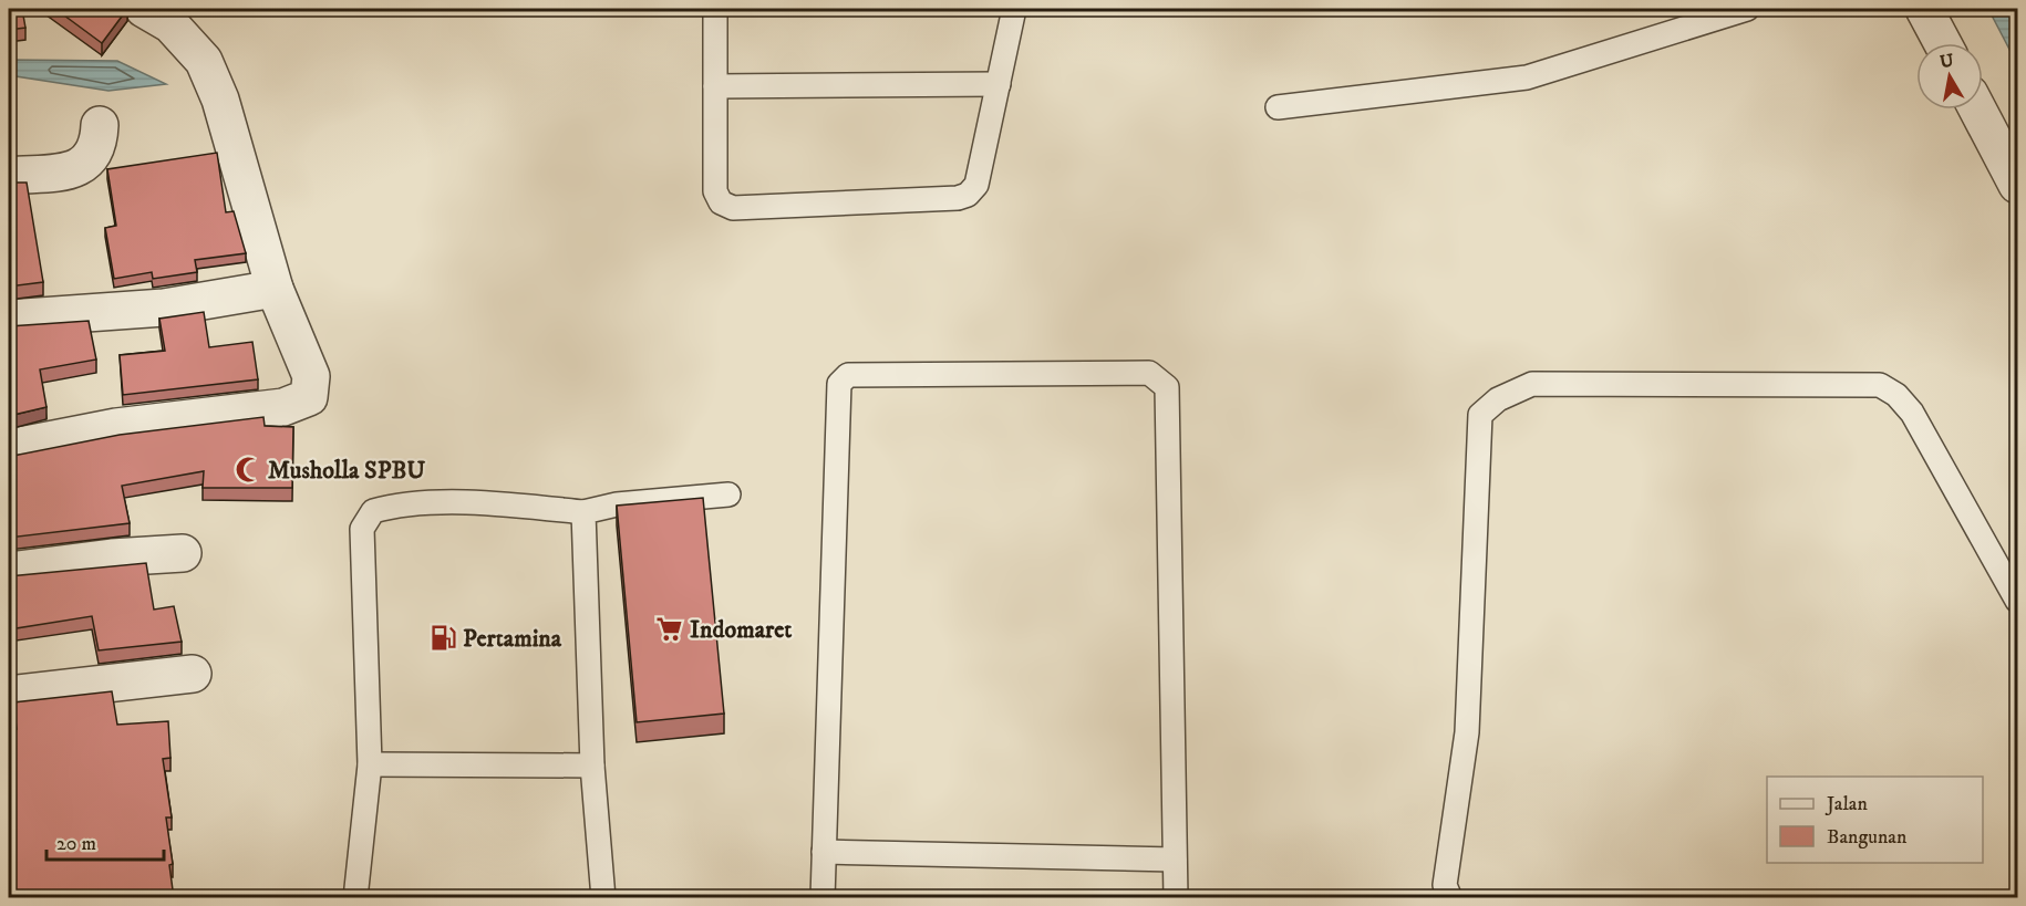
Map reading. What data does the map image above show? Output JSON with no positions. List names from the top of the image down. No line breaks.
{"places":{"mosque":["Musholla SPBU"],"supermarket":["Indomaret"],"fuel station":["Pertamina"]},"legend":["Jalan","Bangunan"],"scale_bar":"20 m","north":"top"}
